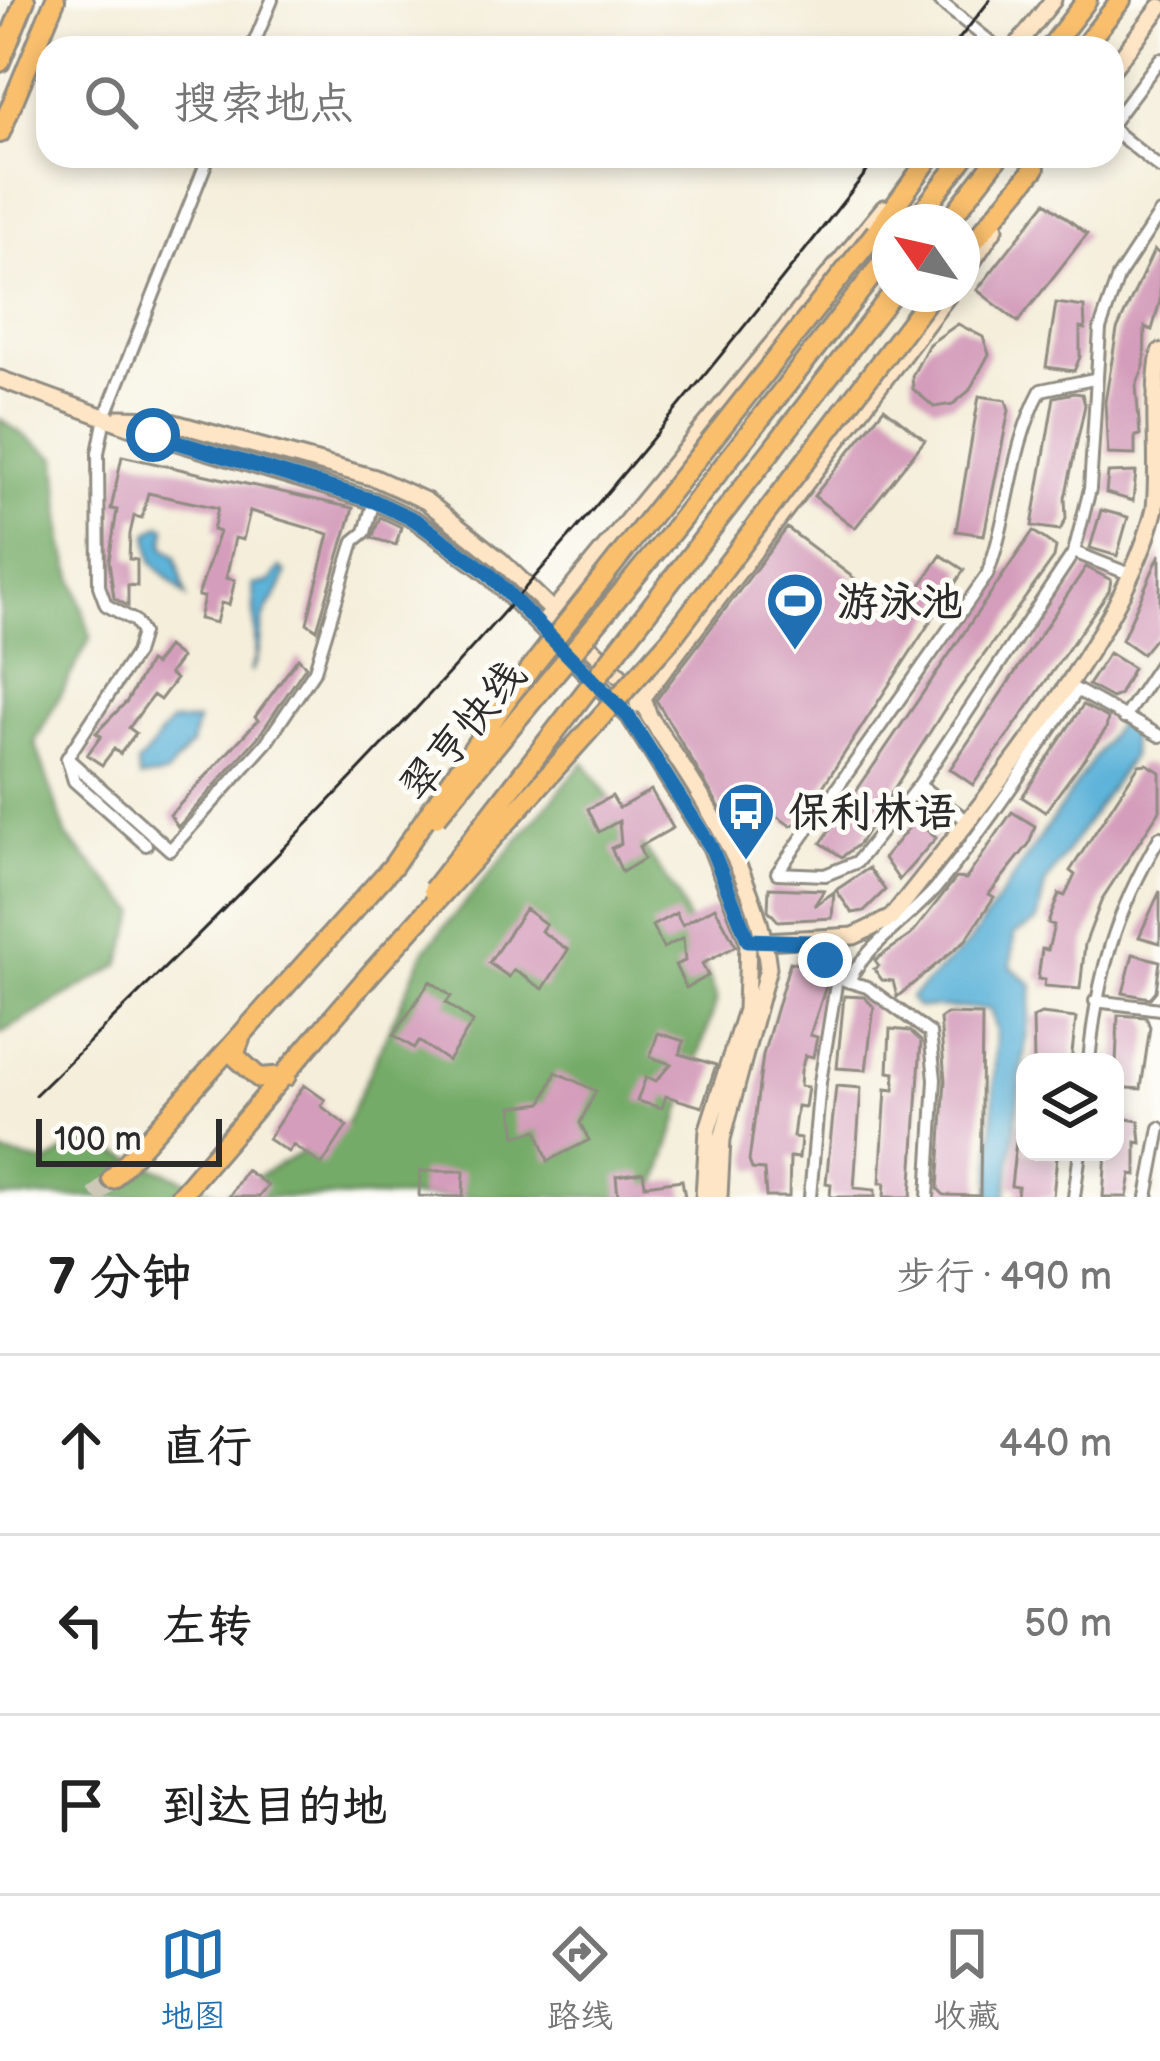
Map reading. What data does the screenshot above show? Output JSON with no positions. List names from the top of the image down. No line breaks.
{"streets":{"highway":["翠亨快线"]},"places":{"sports":["游泳池"],"bus stop":["保利林语"]},"scale_bar":"100 m","north":"top left","page":{"search":"搜索地点","scale":"100 m","heading":["7 分钟","步行 · 490 m"],"list":[["直行","440 m"],["左转","50 m"],"到达目的地"],"nav":["地图","路线","收藏"]}}
